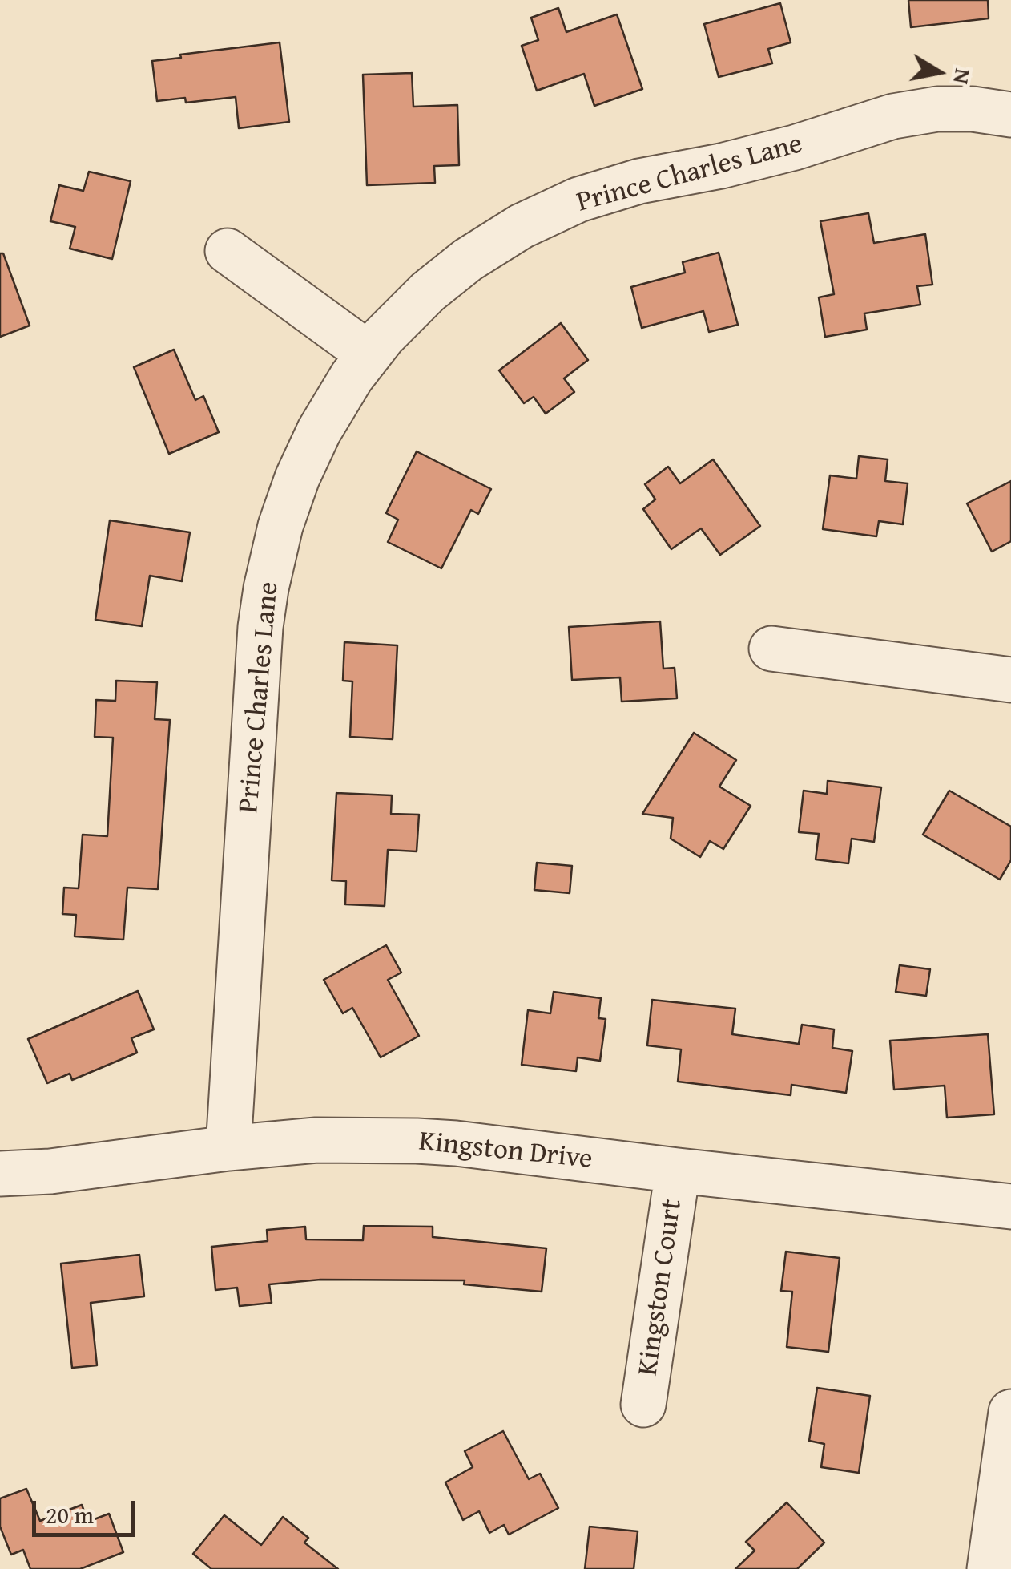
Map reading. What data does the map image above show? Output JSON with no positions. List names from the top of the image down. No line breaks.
{"streets":{"street":["Prince Charles Lane","Kingston Drive","Kingston Court"]},"crossings":[["Prince Charles Lane","Kingston Drive"],["Kingston Drive","Kingston Court"]],"scale_bar":"20 m","north":"right"}
